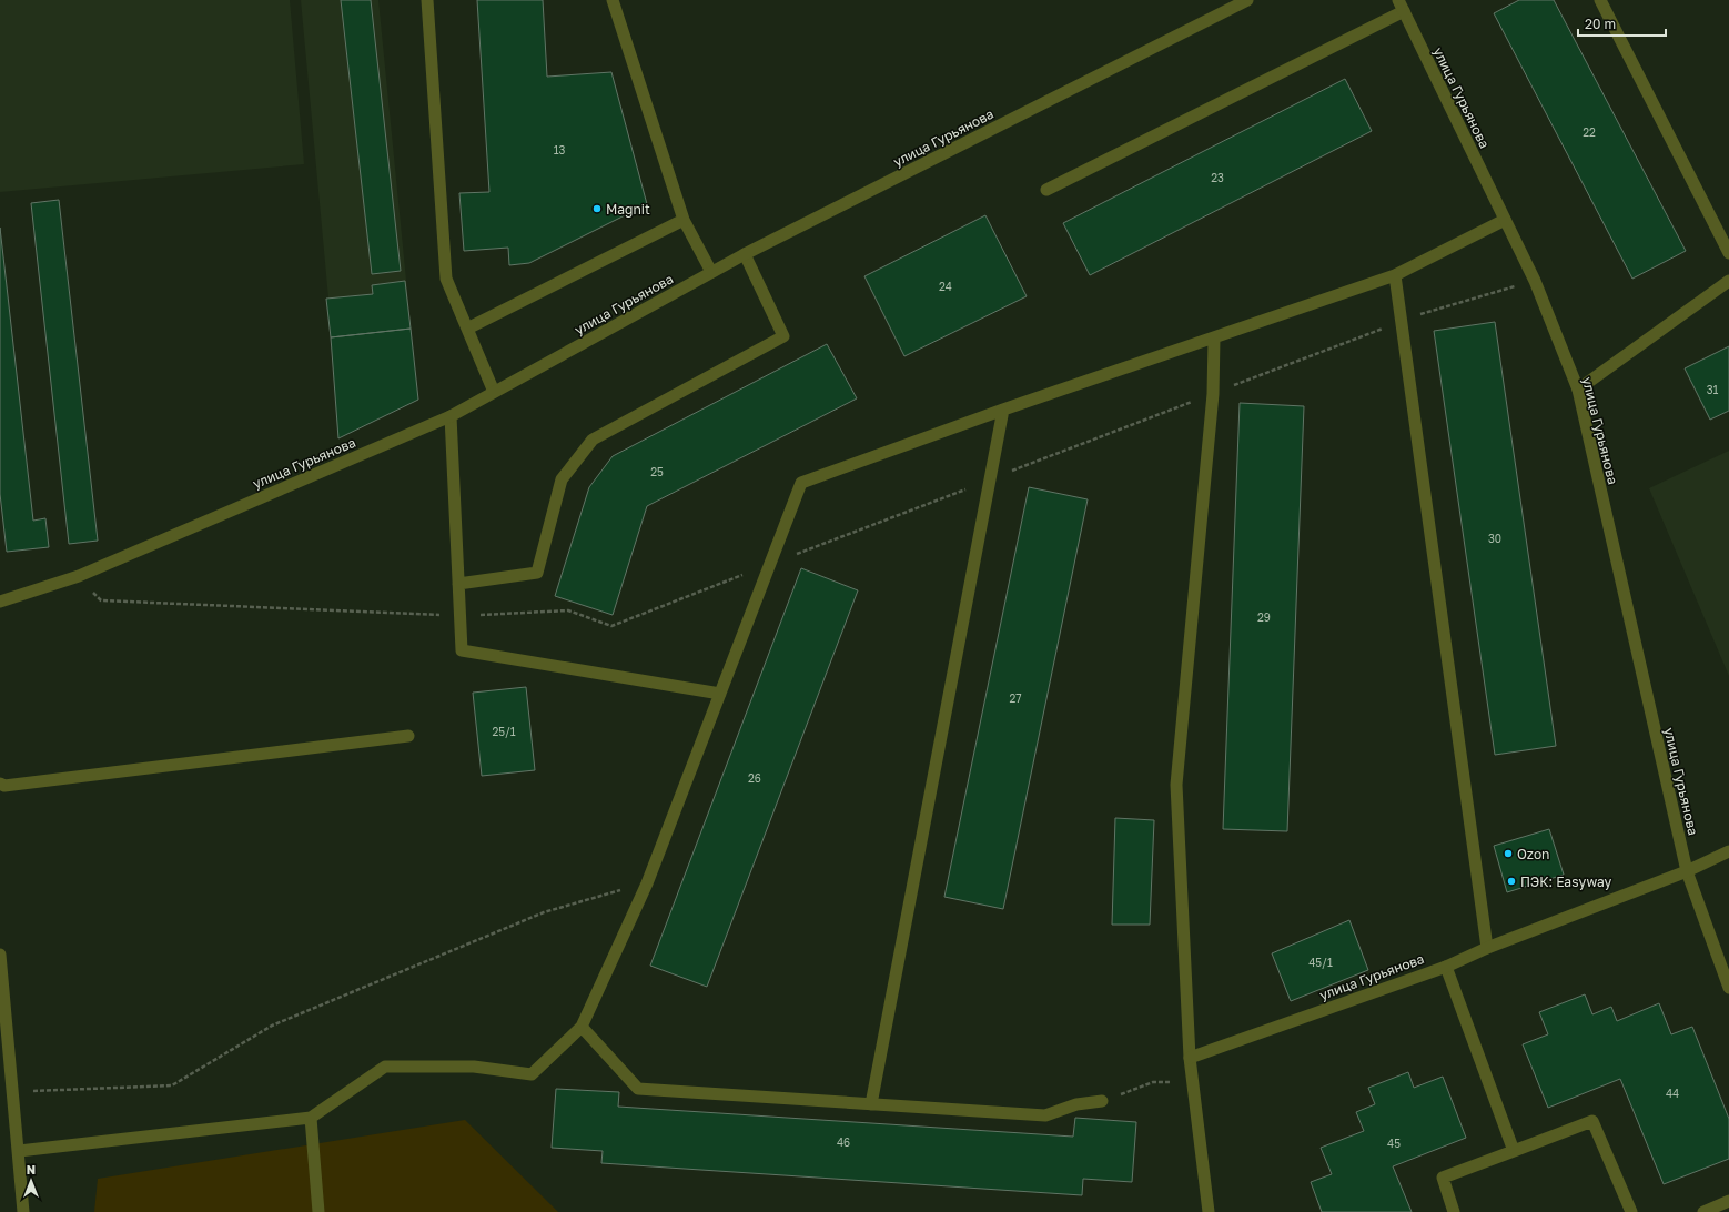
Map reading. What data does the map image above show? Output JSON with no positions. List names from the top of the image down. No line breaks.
{"streets":{"street":["улица Гурьянова"]},"places":["Magnit","Ozon","ПЭК: Easyway"],"house_numbers":["22","13","23","24","31","25","30","29","27","25/1","26","45/1","44","46","45"],"scale_bar":"20 m","north":"top"}
